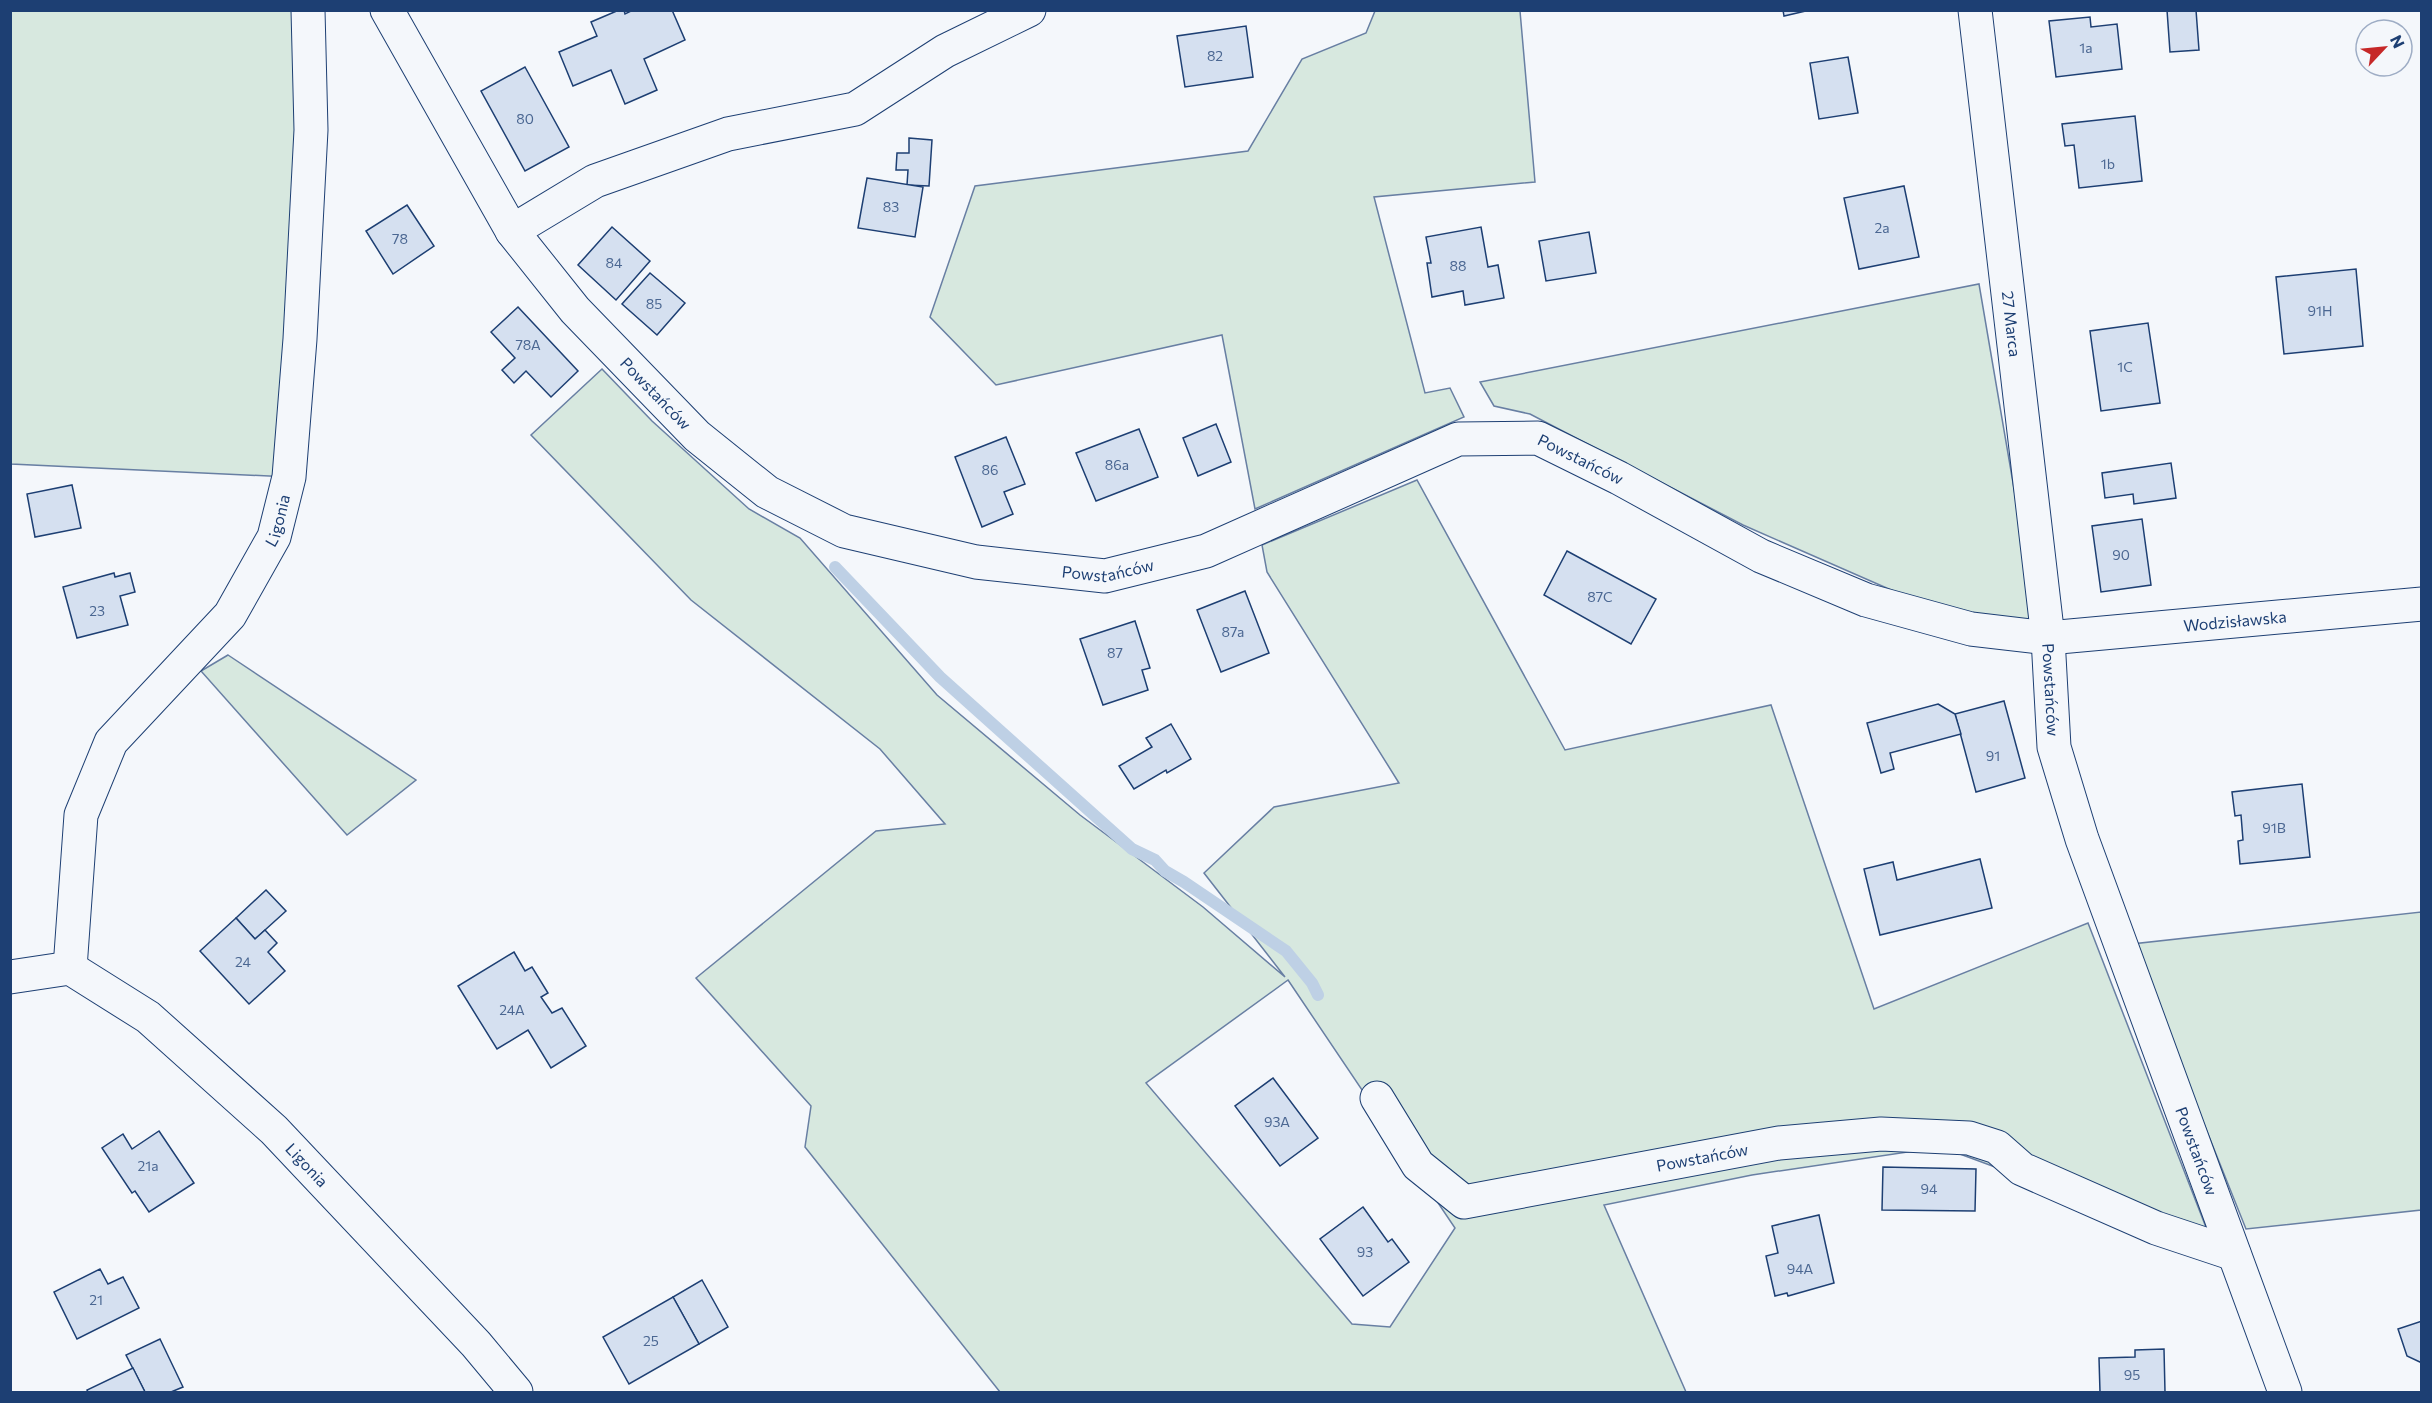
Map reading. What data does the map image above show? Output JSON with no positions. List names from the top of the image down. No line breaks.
{"streets":{"street":["27 Marca","Powstańców","Ligonia","Wodzisławska"]},"crossings":[["27 Marca","Powstańców"],["27 Marca","Wodzisławska"],["Powstańców","Wodzisławska"]],"house_numbers":["1a","82","80","1b","83","2a","78","84","88","85","91H","78A","1C","86a","86","90","87C","23","87a","87","91","91B","24","24A","93A","21a","94","93","94A","21","25","95"],"north":"top right"}
